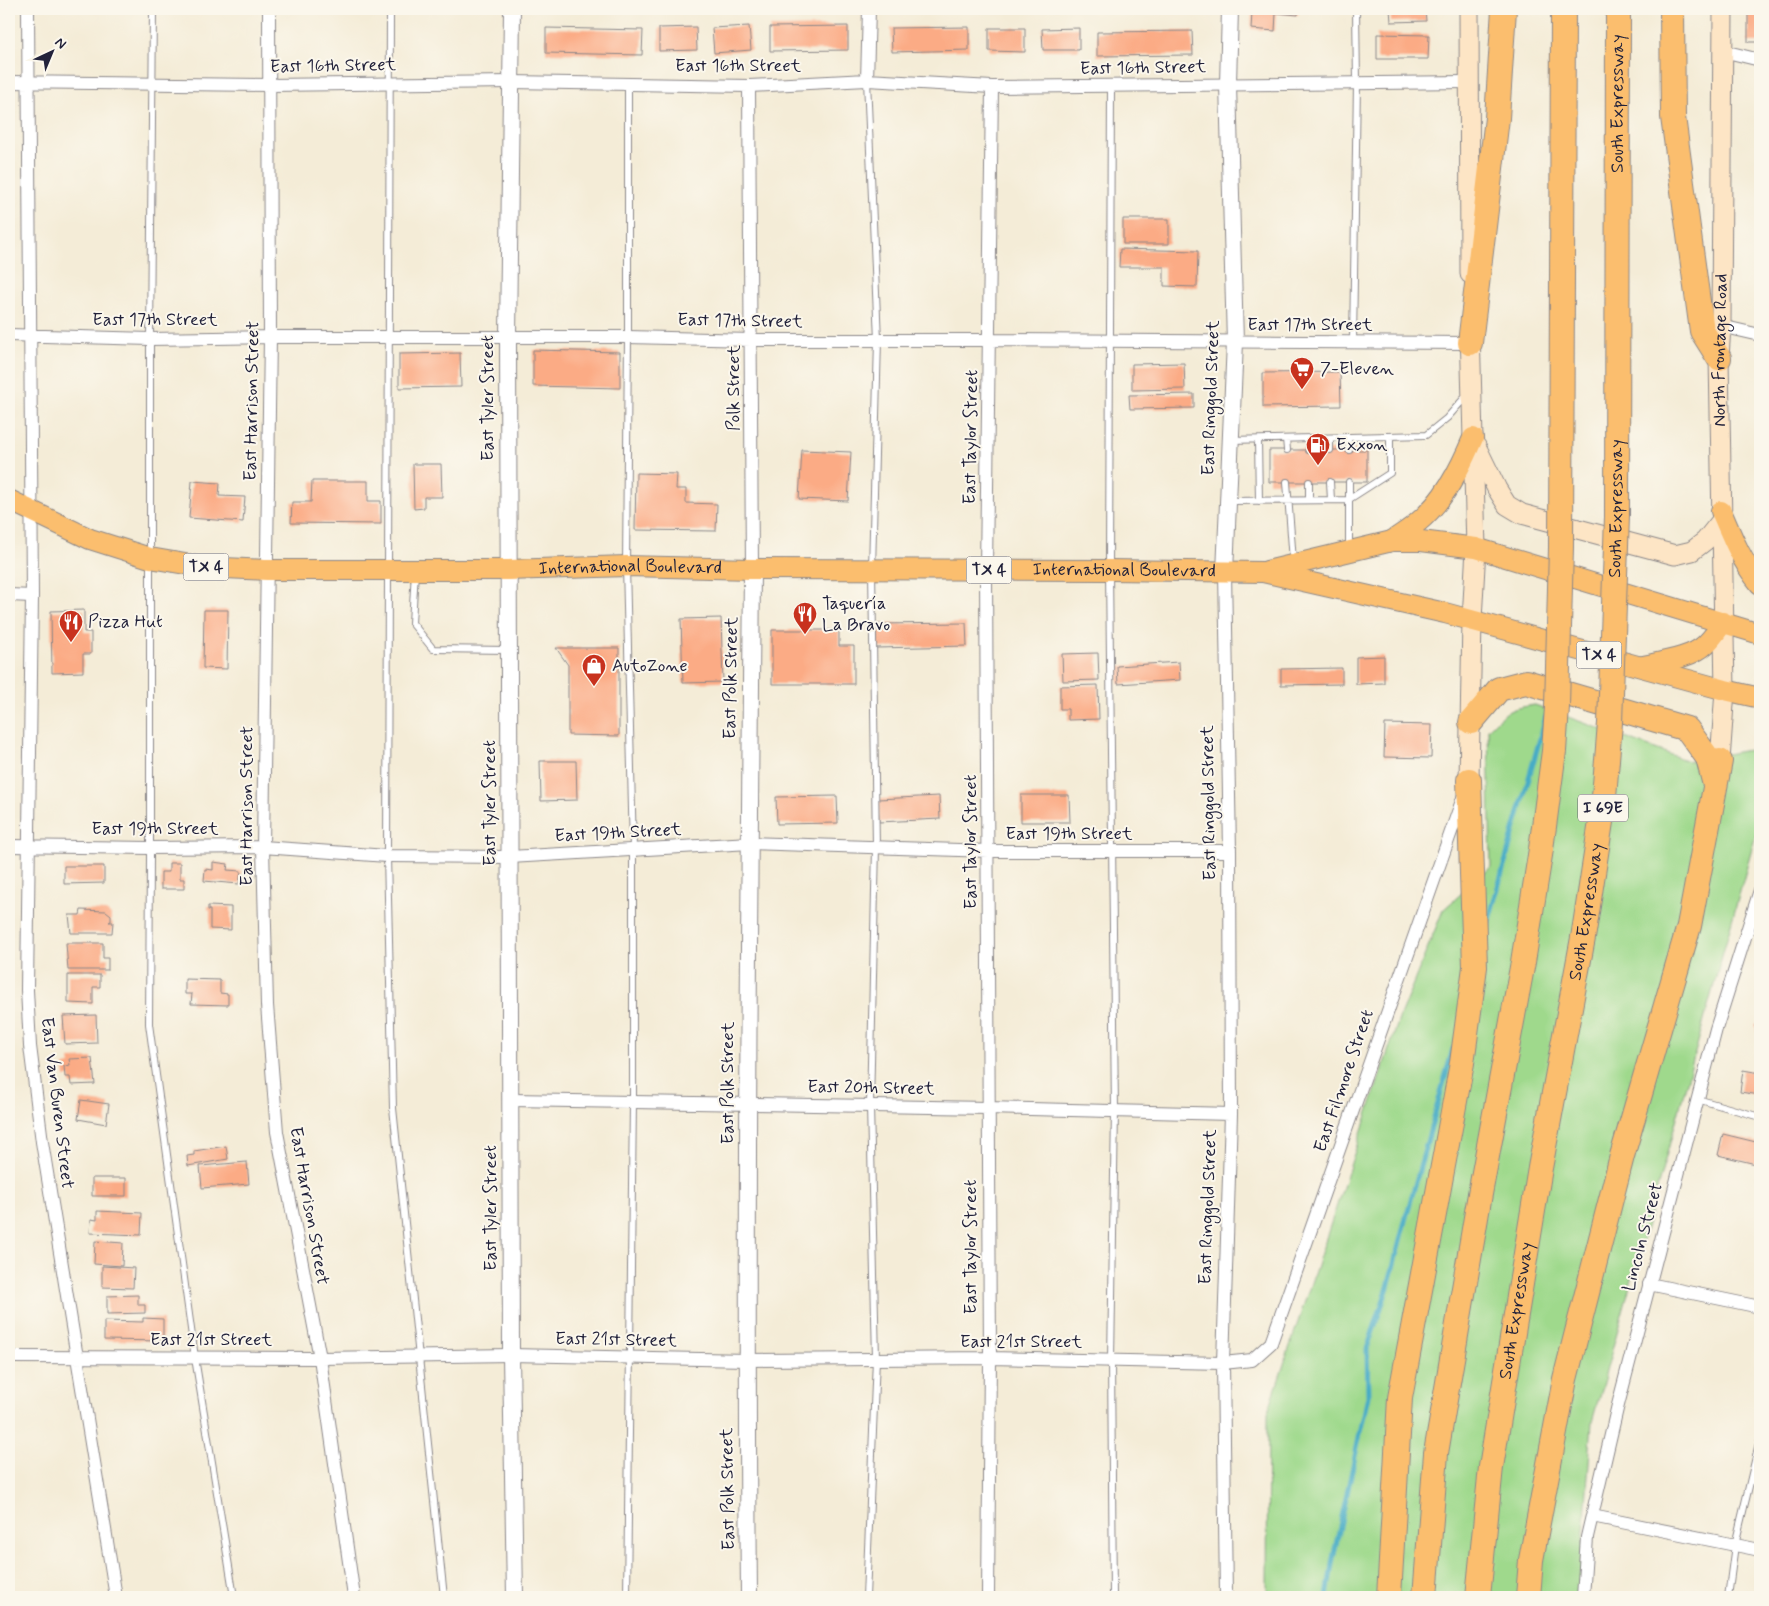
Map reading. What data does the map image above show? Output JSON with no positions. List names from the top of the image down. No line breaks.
{"streets":{"highway":["South Expressway","I 69E"],"main road":["North Frontage Road","TX 4","International Boulevard"],"street":["East 16th Street","East 17th Street","Polk Street","East Tyler Street","East Ringgold Street","East Harrison Street","East Taylor Street","East Polk Street","East 19th Street","East Filmore Street","East 20th Street","East Van Buren Street","Lincoln Street","East 21st Street"]},"crossings":[["East 16th Street","Polk Street"],["East 16th Street","East Tyler Street"],["East 16th Street","East Ringgold Street"],["East 16th Street","East Harrison Street"],["East 16th Street","East Taylor Street"],["East 16th Street","East Van Buren Street"],["East 17th Street","Polk Street"],["East 17th Street","East Tyler Street"],["East 17th Street","East Ringgold Street"],["East 17th Street","East Harrison Street"],["East 17th Street","East Taylor Street"],["East 17th Street","East Van Buren Street"],["North Frontage Road","International Boulevard"],["Polk Street","International Boulevard"],["Polk Street","East Polk Street"],["East Tyler Street","International Boulevard"],["East Tyler Street","East 19th Street"],["East Tyler Street","East 20th Street"],["East Tyler Street","East 21st Street"],["East Ringgold Street","International Boulevard"],["East Ringgold Street","East 19th Street"],["East Ringgold Street","East Filmore Street"],["East Ringgold Street","East 20th Street"],["East Ringgold Street","East 21st Street"],["East Harrison Street","International Boulevard"],["East Harrison Street","East 19th Street"],["East Harrison Street","East 21st Street"],["East Taylor Street","International Boulevard"],["East Taylor Street","East 19th Street"],["East Taylor Street","East 20th Street"],["East Taylor Street","East 21st Street"],["International Boulevard","East Polk Street"],["International Boulevard","East Van Buren Street"],["East Polk Street","East 19th Street"],["East Polk Street","East 20th Street"],["East Polk Street","East 21st Street"],["East 19th Street","East Van Buren Street"],["East Filmore Street","East 21st Street"],["East Van Buren Street","East 21st Street"]],"places":{"supermarket":["7-Eleven"],"fuel station":["Exxon"],"restaurant":["Taquería La Bravo","Pizza Hut"],"shop":["AutoZone"]},"north":"top right"}
